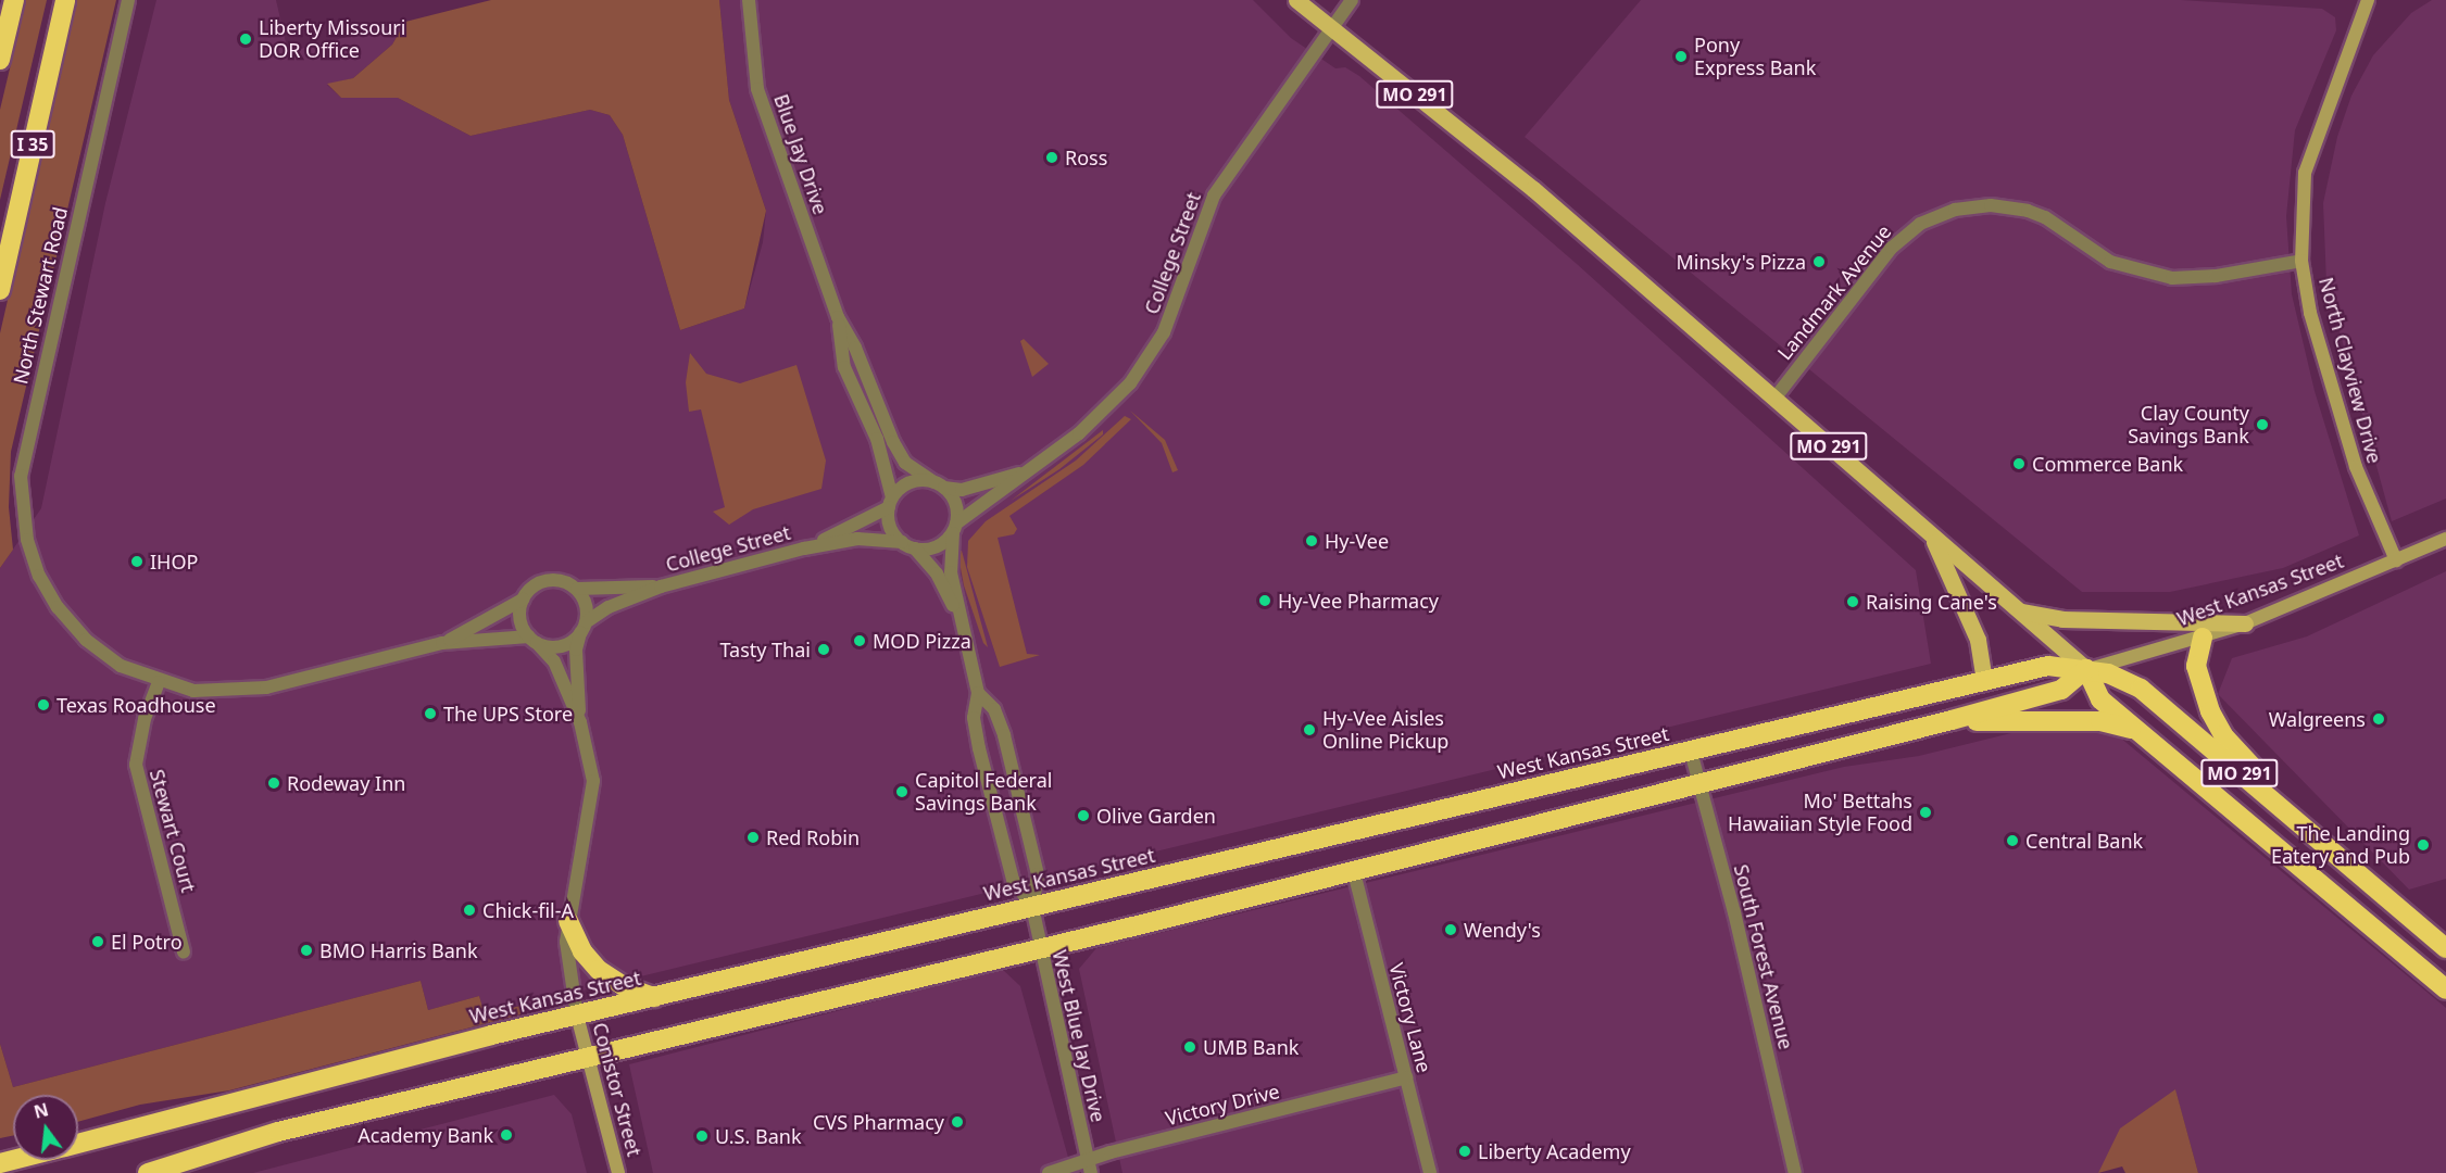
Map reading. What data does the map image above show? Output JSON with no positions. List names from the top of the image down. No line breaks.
{"streets":{"highway":["MO 291","I 35","West Kansas Street"],"street":["Blue Jay Drive","College Street","Landmark Avenue","North Stewart Road","North Clayview Drive","Stewart Court","South Forest Avenue","Victory Lane","West Blue Jay Drive","Conistor Street","Victory Drive"]},"crossings":[["MO 291","College Street"],["MO 291","Landmark Avenue"],["MO 291","West Kansas Street"],["Blue Jay Drive","College Street"],["College Street","North Stewart Road"],["Landmark Avenue","North Clayview Drive"],["North Stewart Road","Stewart Court"],["North Clayview Drive","West Kansas Street"],["West Kansas Street","South Forest Avenue"],["West Kansas Street","Victory Lane"],["West Kansas Street","West Blue Jay Drive"],["West Kansas Street","Conistor Street"],["Victory Lane","Victory Drive"],["West Blue Jay Drive","Victory Drive"]],"places":["Liberty Missouri DOR Office","Pony Express Bank","Ross","Minsky's Pizza","Clay County Savings Bank","Commerce Bank","Hy-Vee","IHOP","Hy-Vee Pharmacy","Raising Cane's","MOD Pizza","Tasty Thai","Texas Roadhouse","The UPS Store","Walgreens","Hy-Vee Aisles Online Pickup","Rodeway Inn","Capitol Federal Savings Bank","Mo' Bettahs Hawaiian Style Food","Olive Garden","Red Robin","Central Bank","The Landing Eatery and Pub","Chick-fil-A","Wendy's","El Potro","BMO Harris Bank","UMB Bank","CVS Pharmacy","Academy Bank","U.S. Bank","Liberty Academy"],"north":"top"}
